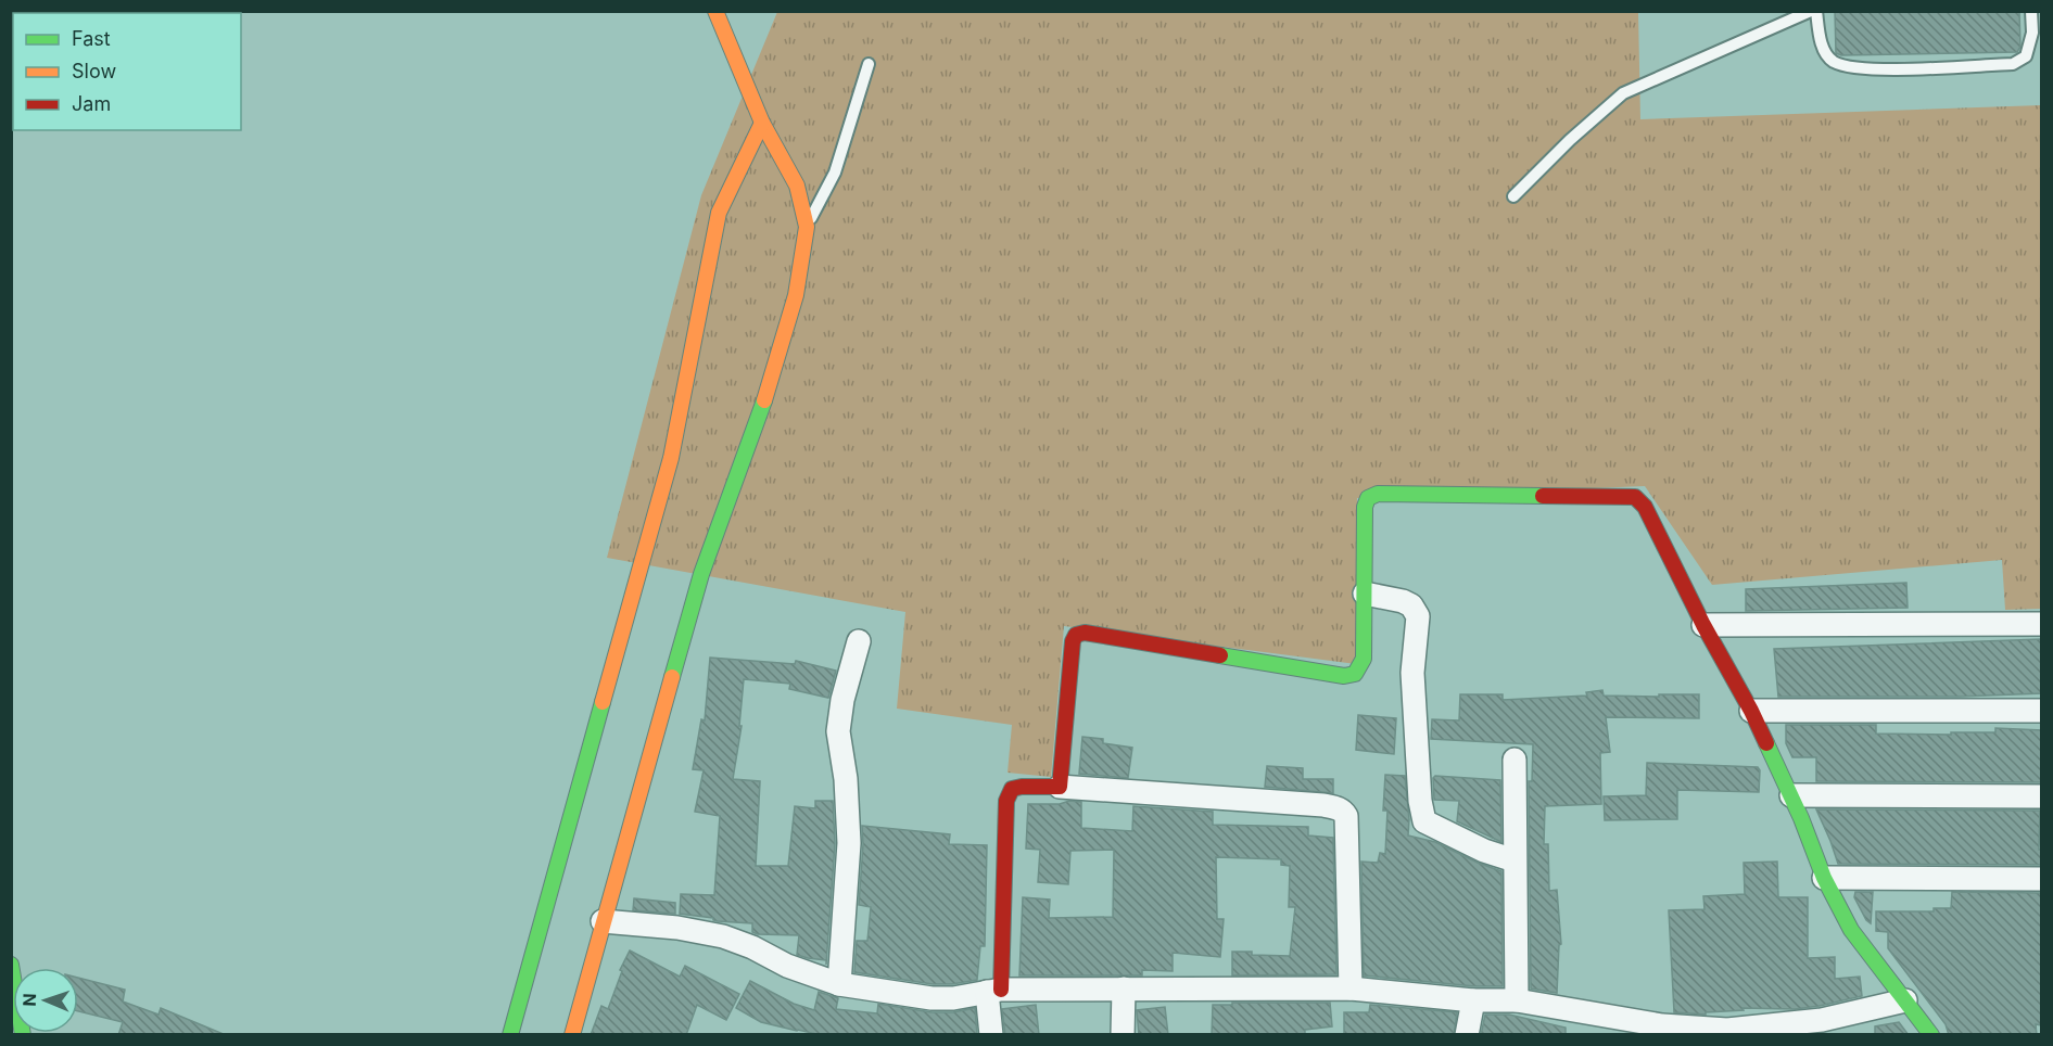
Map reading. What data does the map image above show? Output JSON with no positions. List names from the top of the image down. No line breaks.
{"legend":["Fast","Slow","Jam"],"north":"left"}
